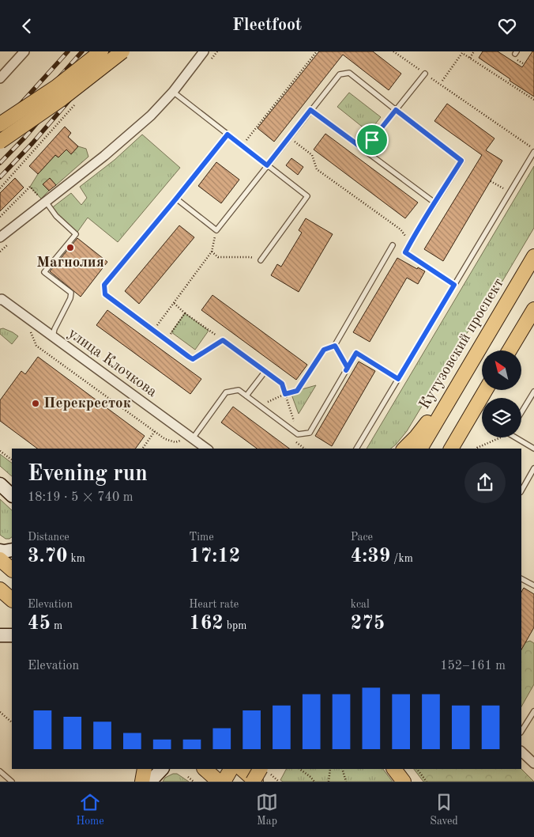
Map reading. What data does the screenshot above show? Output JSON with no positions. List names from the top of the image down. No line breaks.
{"streets":{"main road":["Кутузовский проспект"],"street":["улица Клочкова"]},"places":["Магнолия","Перекресток"],"north":"top left","page":{"header":"Fleetfoot","heading":["Evening run","18:19 · 5 × 740 m"],"stats":[["Distance","3.70 km"],["Time","17:12"],["Pace","4:39 /km"],["Elevation","45 m"],["Heart rate","162 bpm"],["kcal","275"]],"chart":["Elevation","152–161 m"],"tabs":["Home","Map","Saved"]}}
